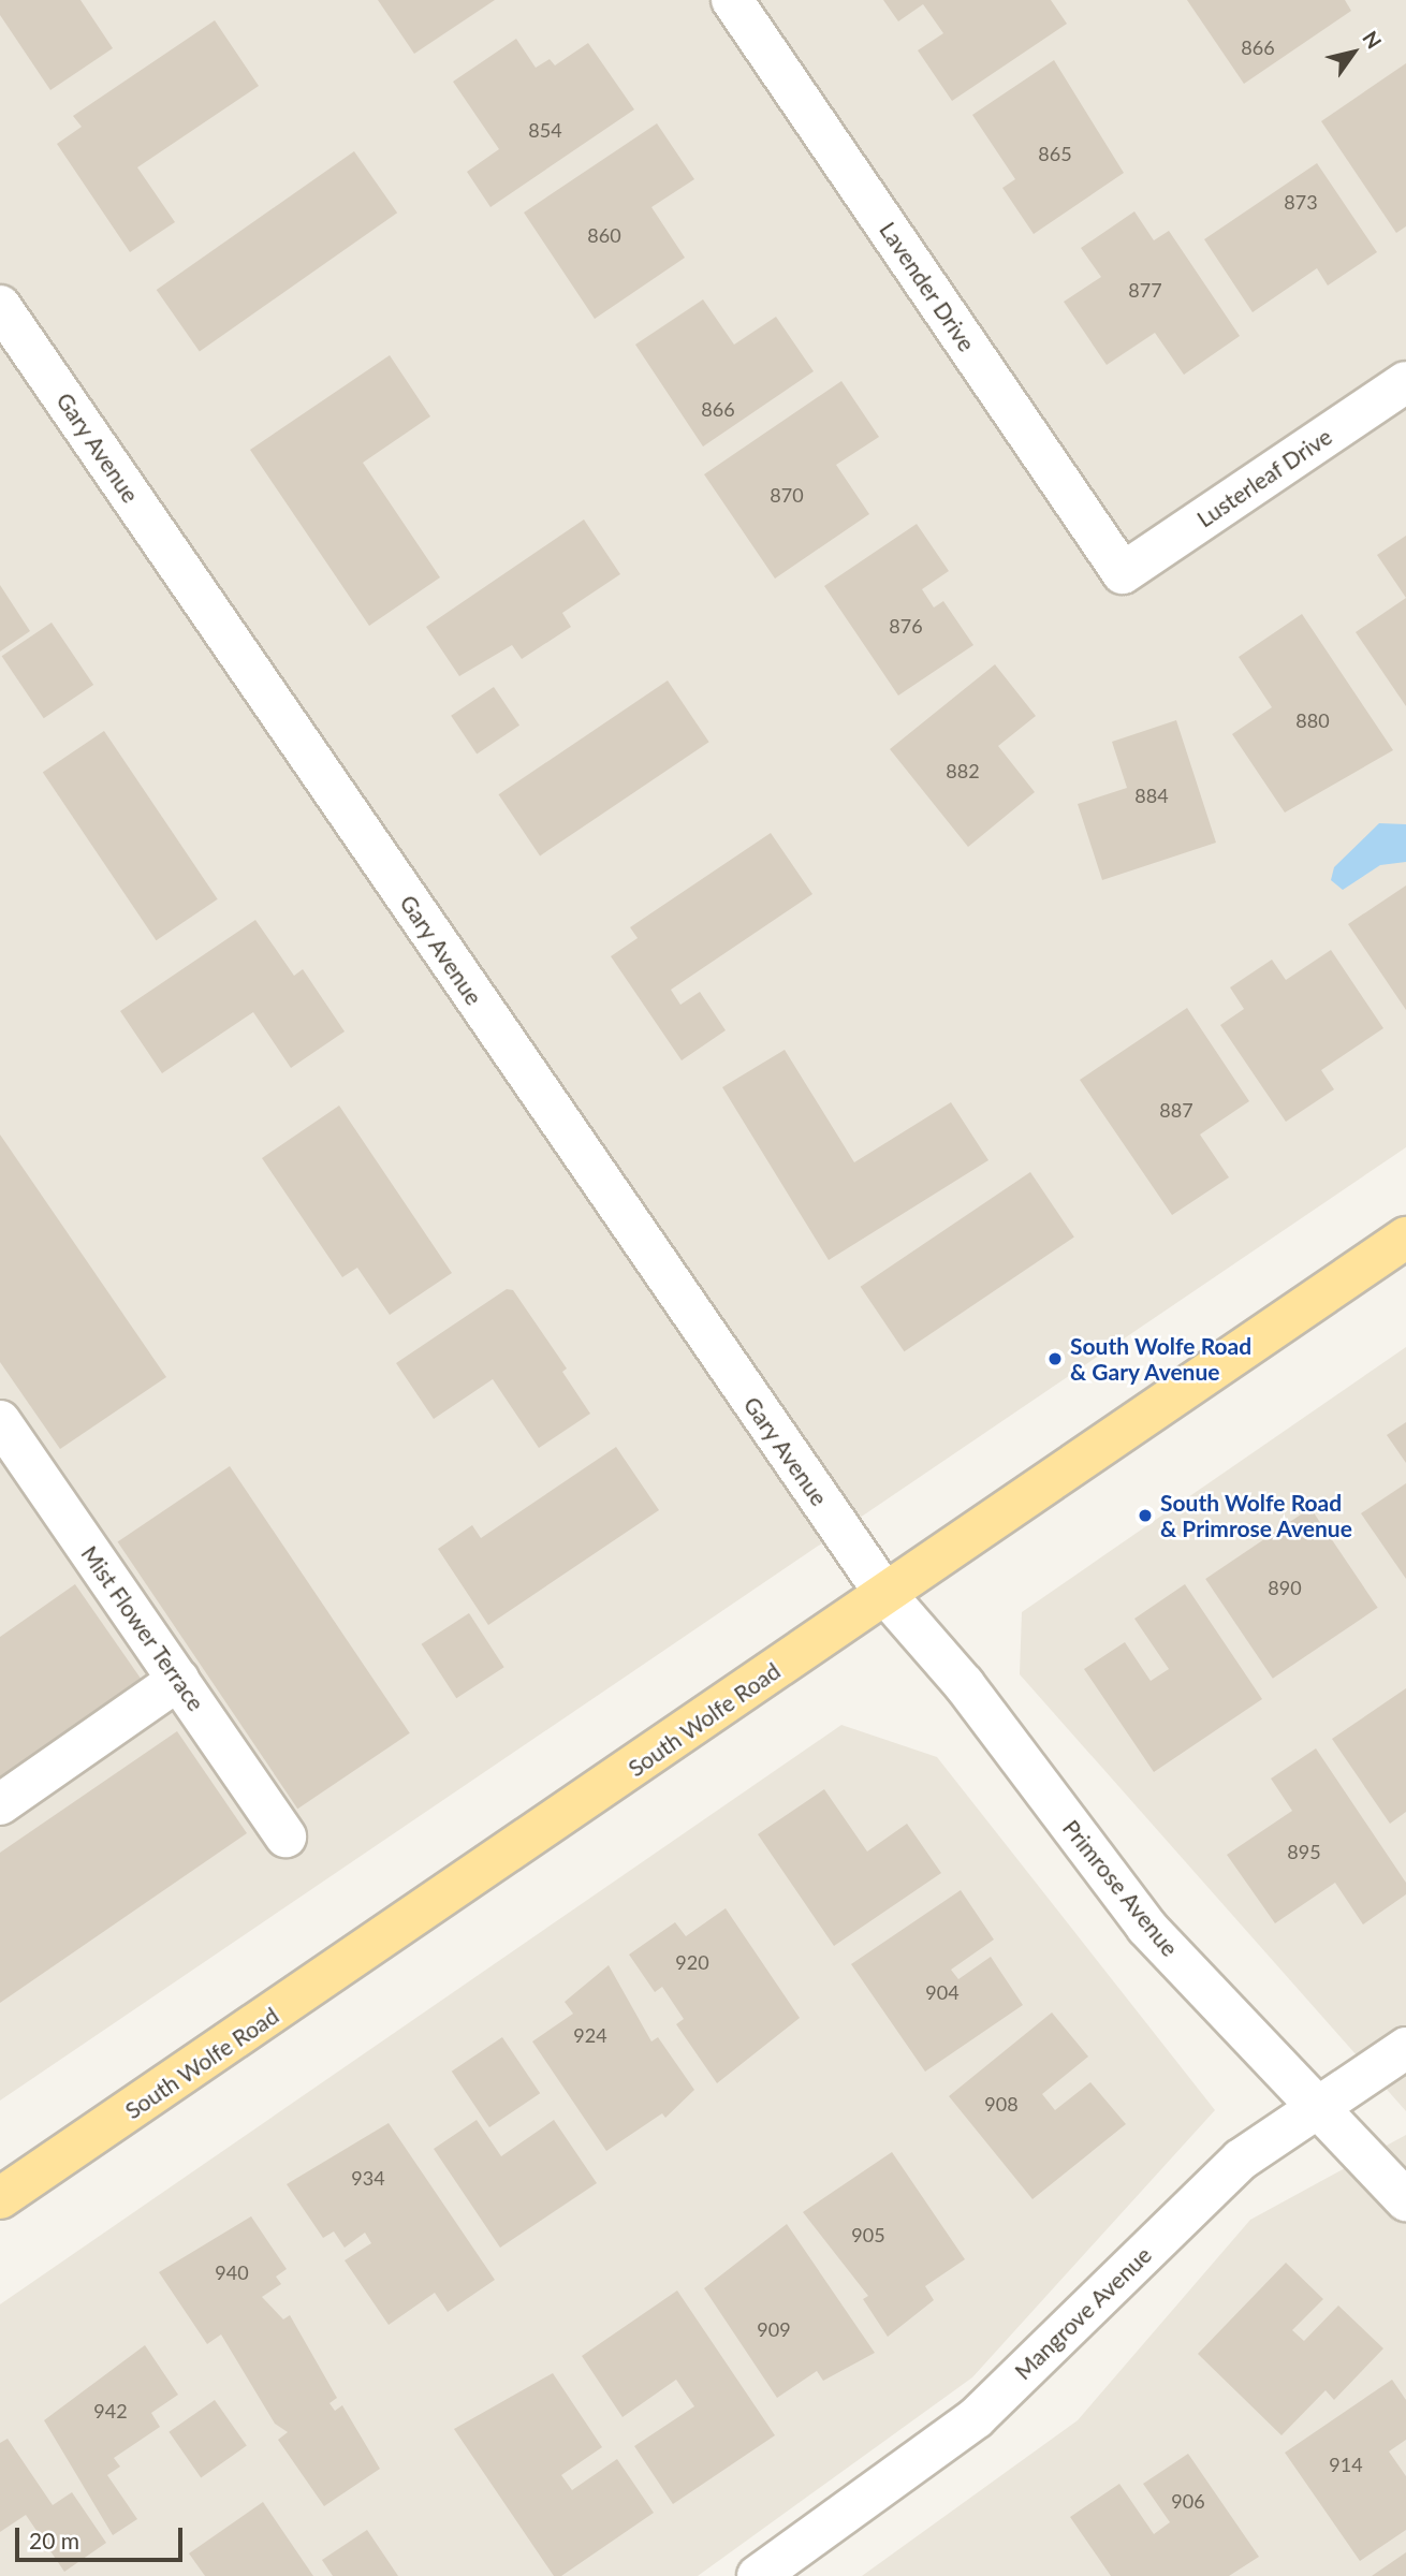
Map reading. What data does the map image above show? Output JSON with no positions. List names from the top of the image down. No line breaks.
{"streets":{"main road":["South Wolfe Road"],"street":["Lavender Drive","Gary Avenue","Lusterleaf Drive","Mist Flower Terrace","Primrose Avenue","Mangrove Avenue"]},"crossings":[["Lavender Drive","Lusterleaf Drive"],["Gary Avenue","South Wolfe Road"],["Gary Avenue","Primrose Avenue"],["South Wolfe Road","Primrose Avenue"],["Primrose Avenue","Mangrove Avenue"]],"places":["South Wolfe Road & Gary Avenue","South Wolfe Road & Primrose Avenue"],"house_numbers":["866","854","865","873","860","877","866","870","876","880","882","884","887","890","895","920","904","924","908","934","905","940","909","942","914","906"],"scale_bar":"20 m","north":"top right"}
